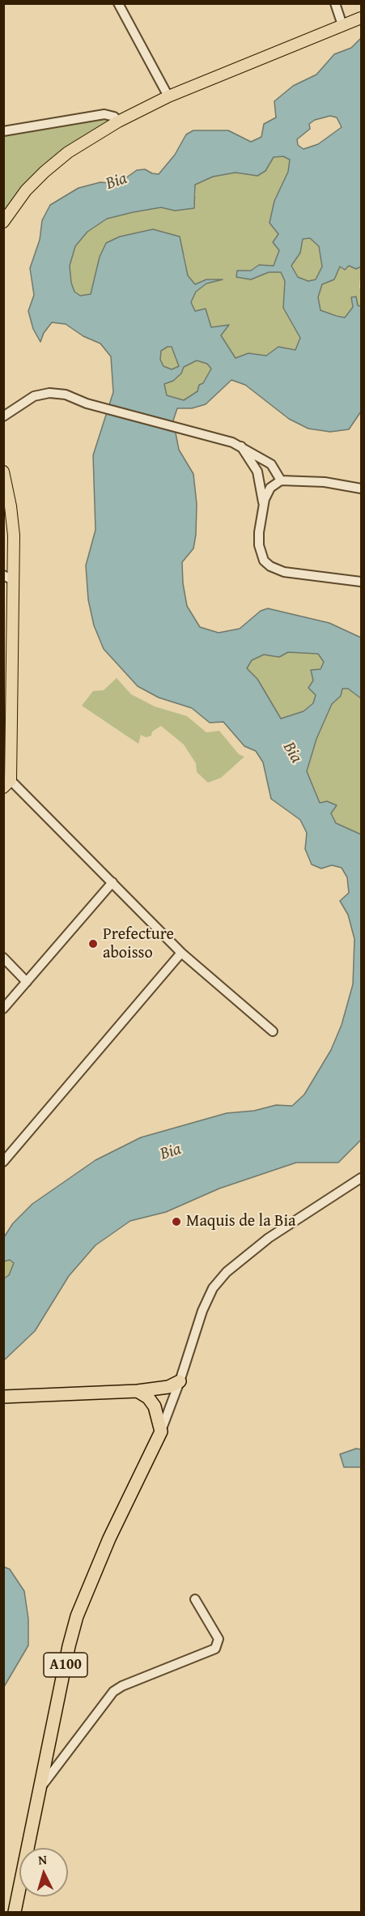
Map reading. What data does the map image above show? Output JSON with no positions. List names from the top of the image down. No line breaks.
{"streets":{"highway":["A100"]},"water":["Bia"],"places":["Prefecture aboisso","Maquis de la Bia"],"north":"top"}
